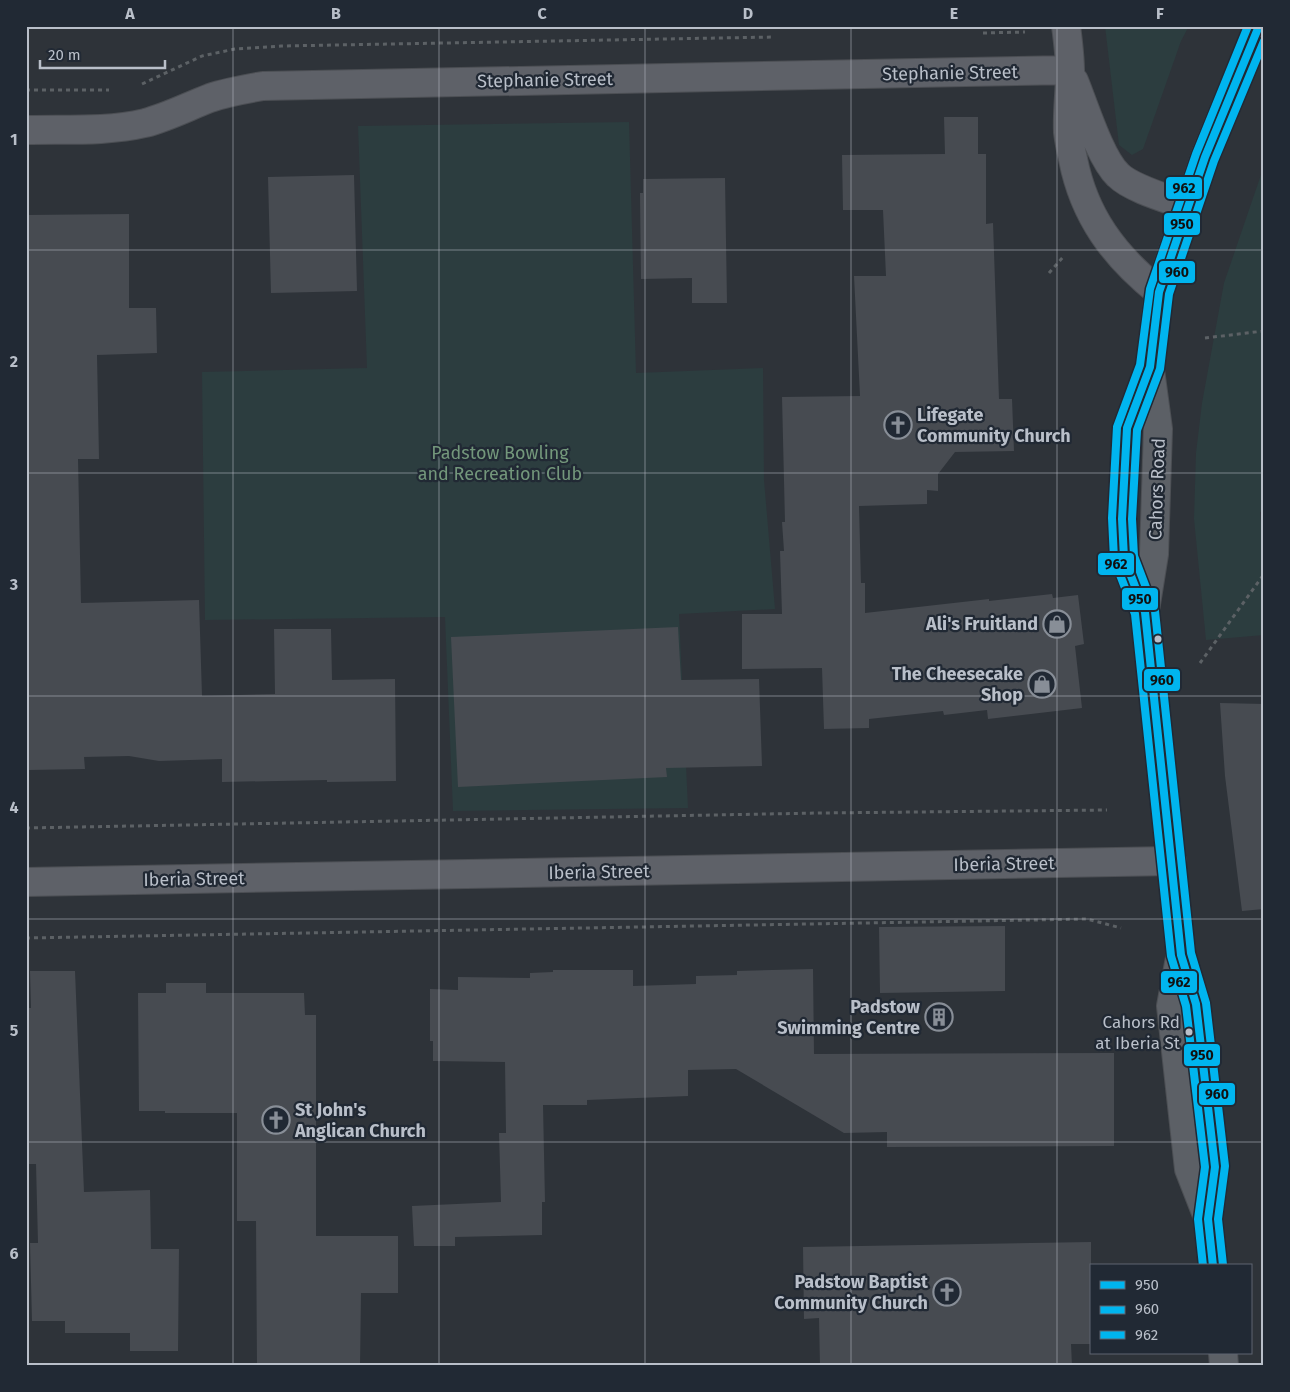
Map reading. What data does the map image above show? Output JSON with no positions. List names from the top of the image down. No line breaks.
{"streets":{"main road":["Cahors Road"],"street":["Stephanie Street","Iberia Street"]},"crossings":[["Cahors Road","Iberia Street"]],"parks":["Padstow Bowling and Recreation Club"],"places":{"church":["Lifegate Community Church","St John's Anglican Church","Padstow Baptist Community Church"],"shop":["Ali's Fruitland","The Cheesecake Shop"],"building":["Padstow Swimming Centre"],"other":["Cahors Rd at Iberia St"]},"lines":["transit line 950","transit line 962","transit line 960"],"legend":["950","960","962"],"scale_bar":"20 m","grid":{"columns":["A","B","C","D","E","F"],"rows":["1","2","3","4","5","6"]}}
